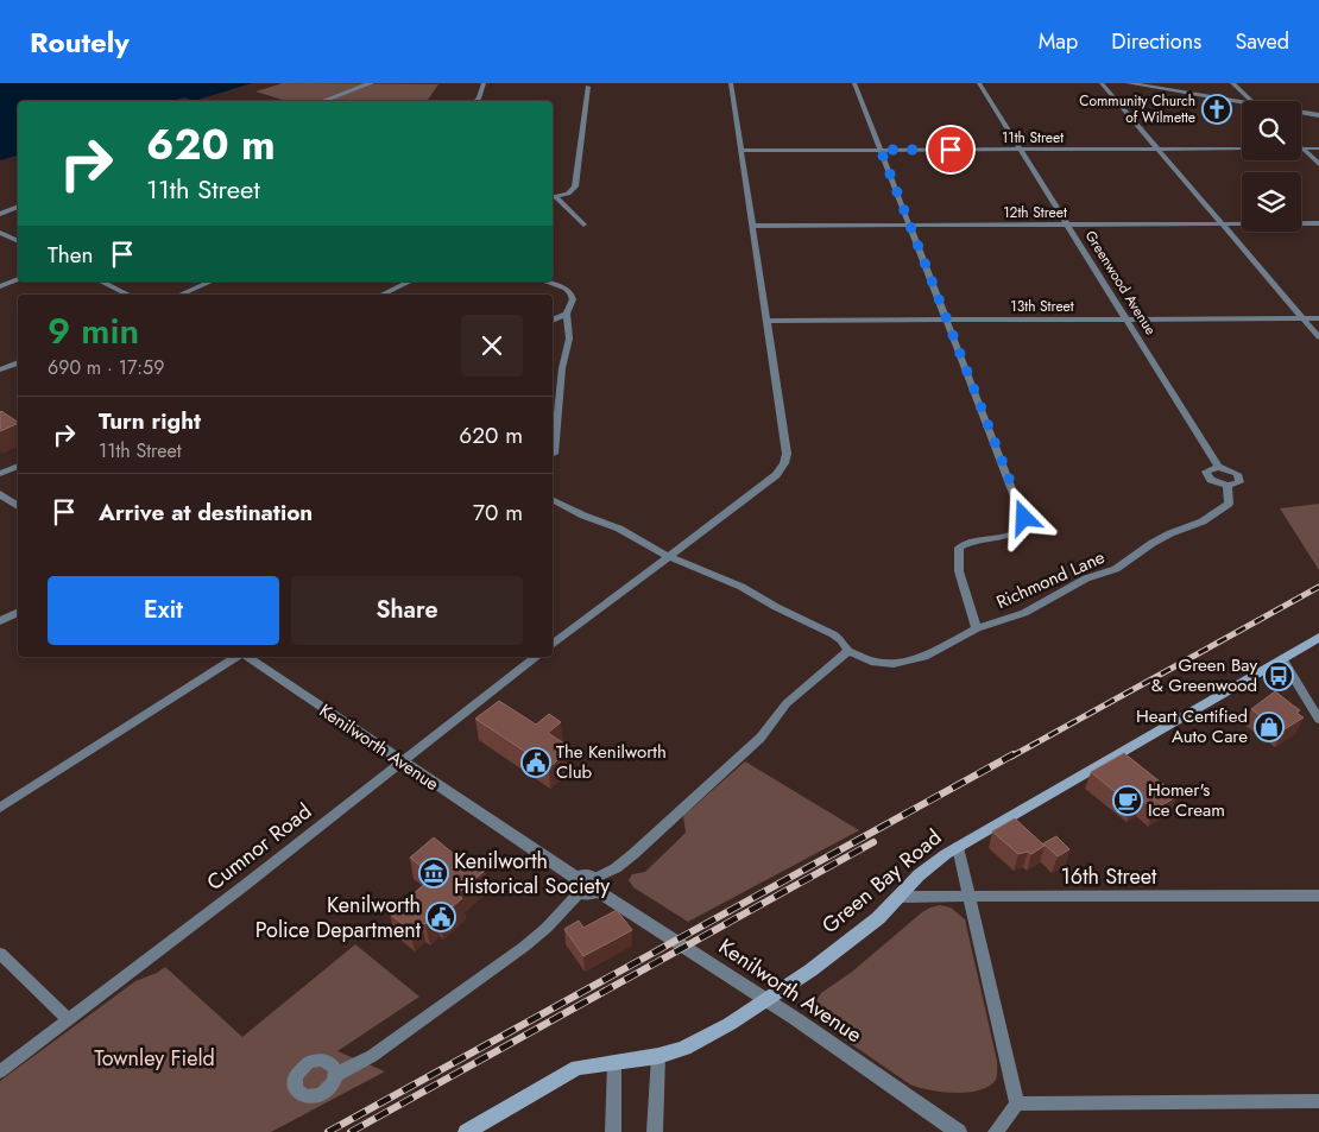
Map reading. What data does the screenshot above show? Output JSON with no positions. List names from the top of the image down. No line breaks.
{"streets":{"main road":["Green Bay Road"],"street":["11th Street","12th Street","Greenwood Avenue","13th Street","Richmond Lane","Kenilworth Avenue","Cumnor Road","16th Street"]},"crossings":[["11th Street","Greenwood Avenue"],["12th Street","Greenwood Avenue"],["Greenwood Avenue","13th Street"],["Greenwood Avenue","Richmond Lane"],["Kenilworth Avenue","Cumnor Road"],["Kenilworth Avenue","Green Bay Road"],["16th Street","Green Bay Road"]],"parks":["Townley Field"],"places":{"church":["Community Church of Wilmette"],"bus stop":["Green Bay & Greenwood"],"shop":["Heart Certified Auto Care"],"public building":["The Kenilworth Club","Kenilworth Police Department"],"cafe":["Homer's Ice Cream"],"museum":["Kenilworth Historical Society"]},"page":{"header":"Routely","nav":["Map","Directions","Saved"],"turn":["620 m","11th Street"],"then":"Then","heading":["9 min","690 m · 17:59"],"list":[{"name":"Turn right","note":"11th Street","value":"620 m"},{"name":"Arrive at destination","value":"70 m"}],"buttons":["Exit","Share"]}}
